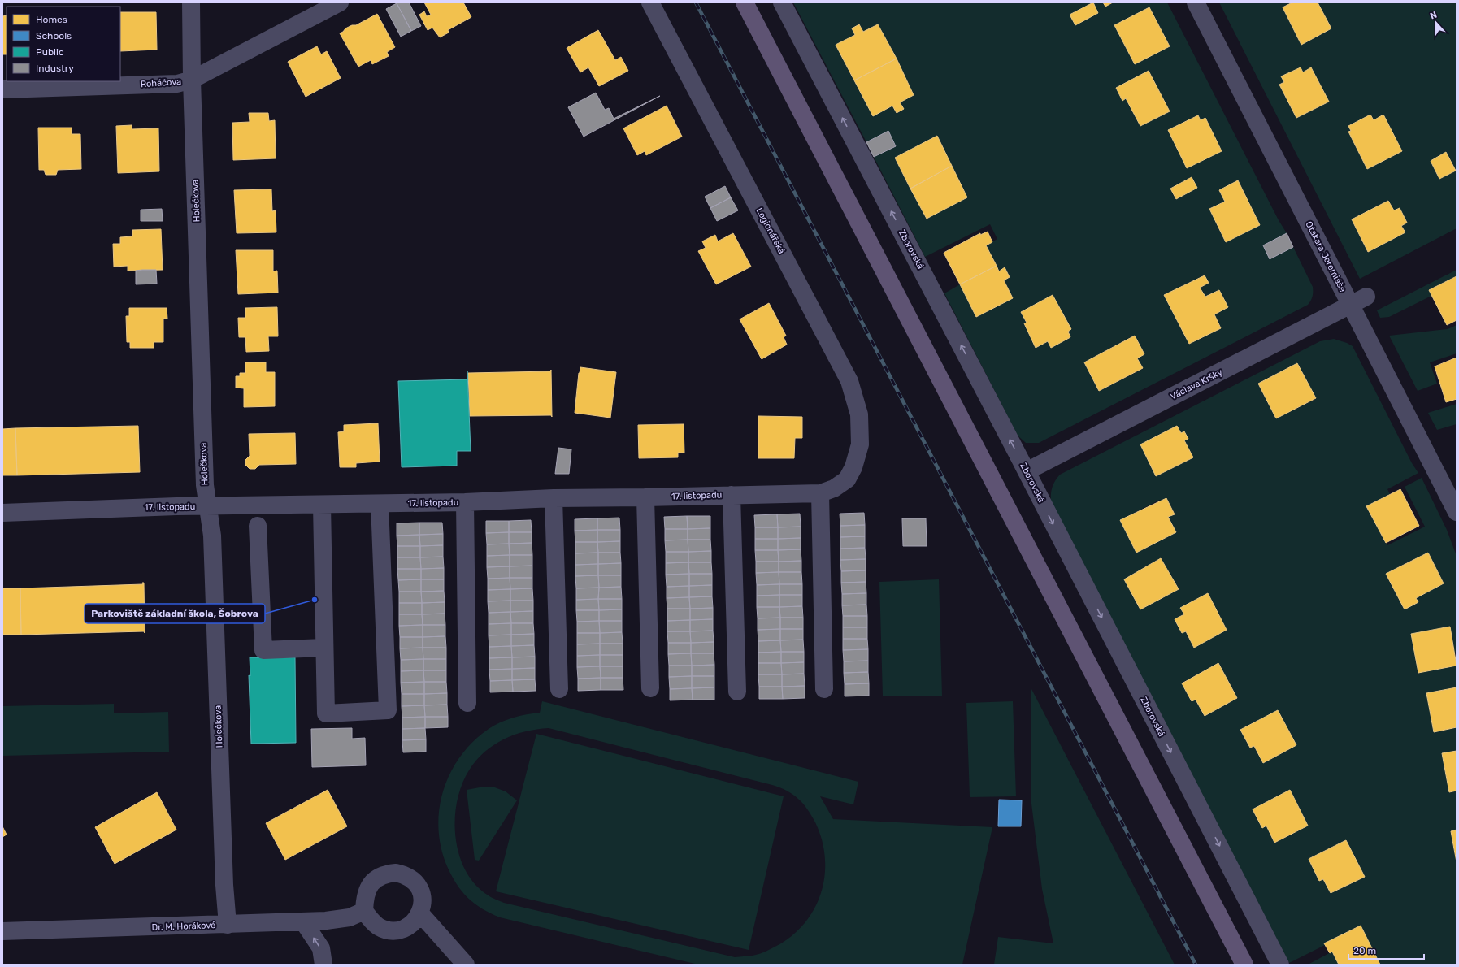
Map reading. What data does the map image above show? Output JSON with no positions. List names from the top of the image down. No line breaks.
{"streets":{"street":["Roháčova","Holečkova","Legionářská","Zborovská","Otakara Jeremiáše","Václava Kršky","17. listopadu","Dr. M. Horákové"]},"crossings":[["Roháčova","Holečkova"],["Holečkova","17. listopadu"],["Holečkova","Dr. M. Horákové"],["Legionářská","17. listopadu"],["Zborovská","Václava Kršky"],["Otakara Jeremiáše","Václava Kršky"]],"places":["Parkoviště základní škola, Šobrova"],"legend":["Homes","Schools","Public","Industry"],"scale_bar":"20 m","north":"top"}
